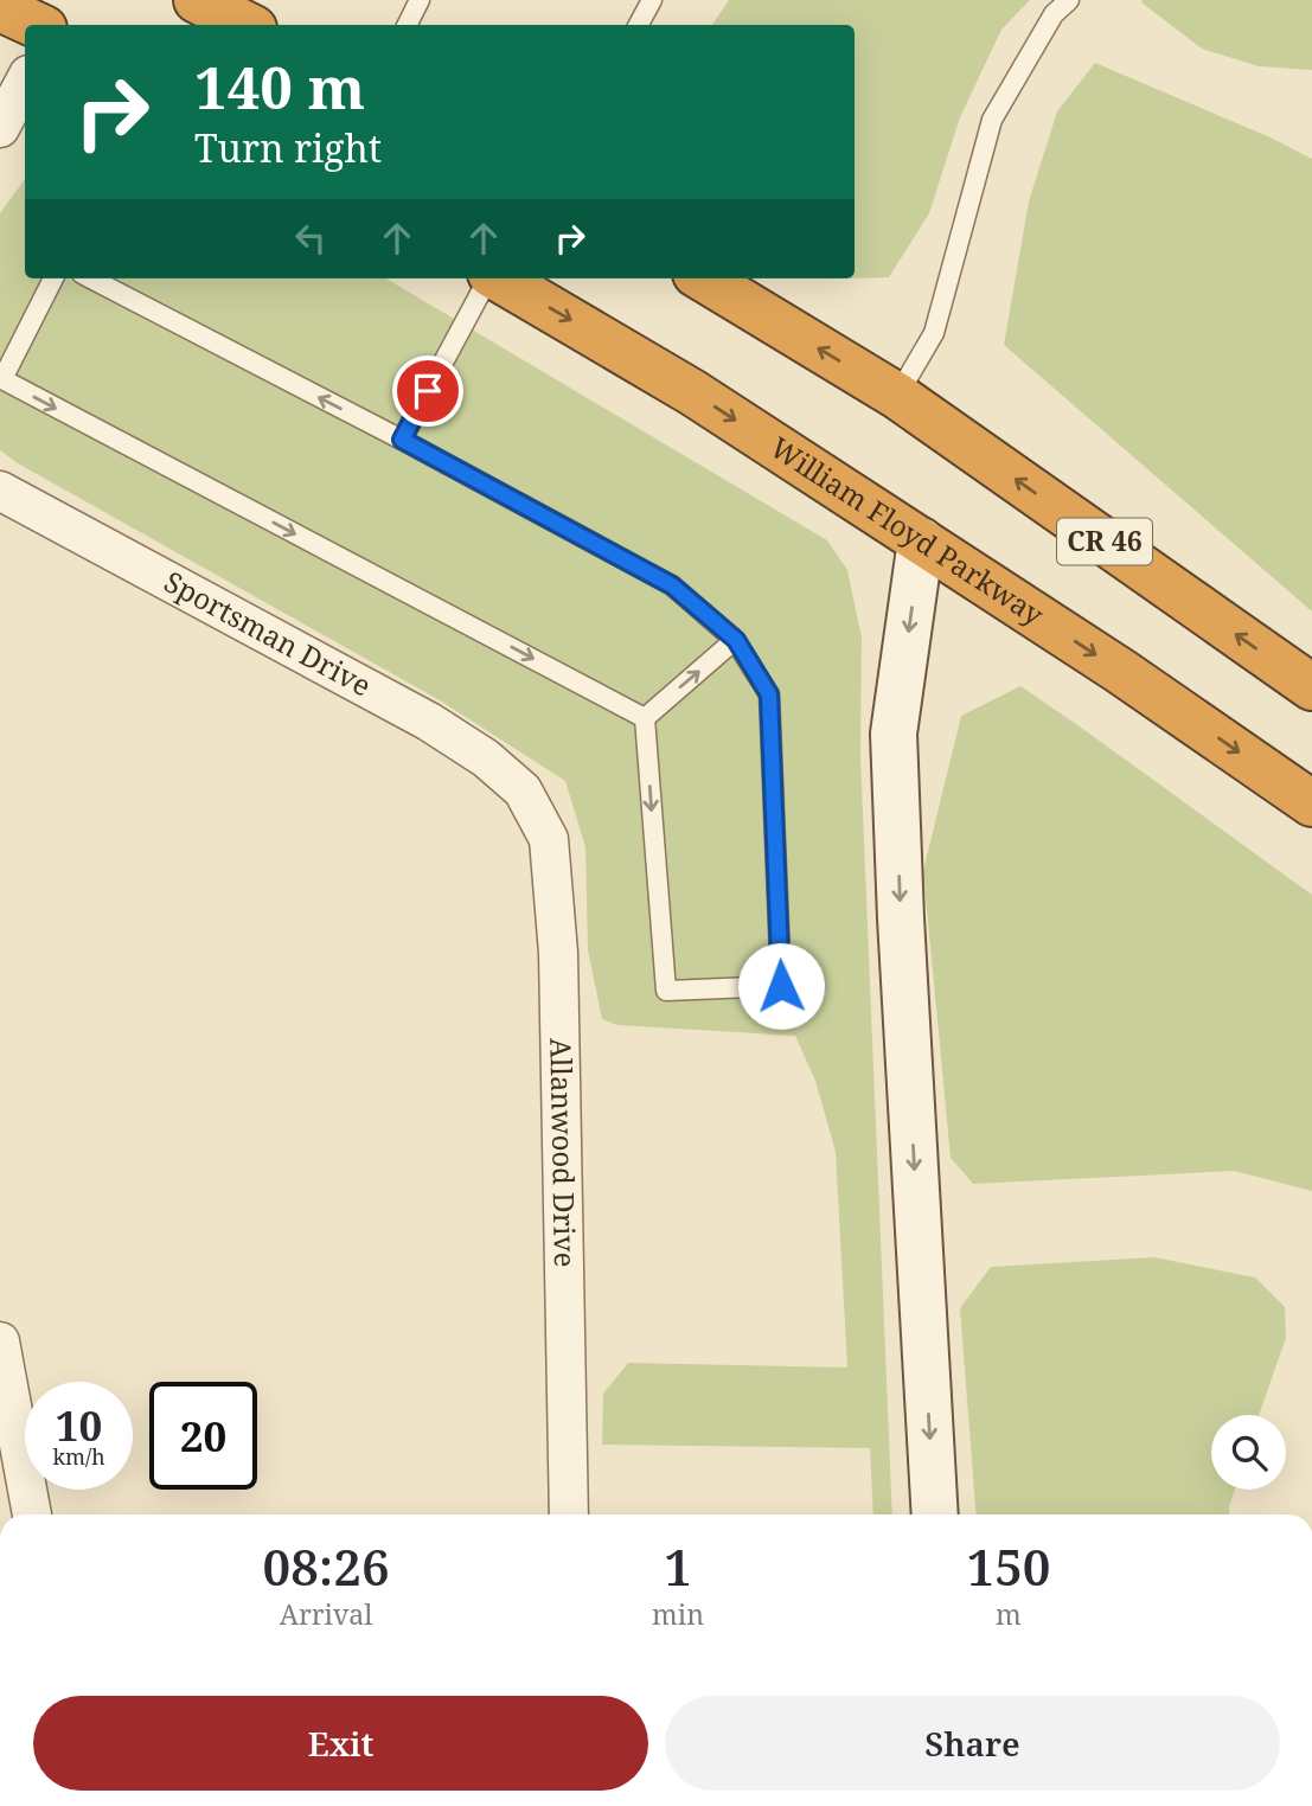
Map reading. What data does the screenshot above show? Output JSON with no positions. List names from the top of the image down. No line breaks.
{"streets":{"highway":["William Floyd Parkway","CR 46"],"street":["Sportsman Drive","Allanwood Drive"]},"crossings":[["Sportsman Drive","Allanwood Drive"]],"page":{"turn":["140 m","Turn right"],"speed":"10 km/h","limit":"20","eta":["08:26","Arrival","1","min","150","m"],"buttons":["Exit","Share"]}}
